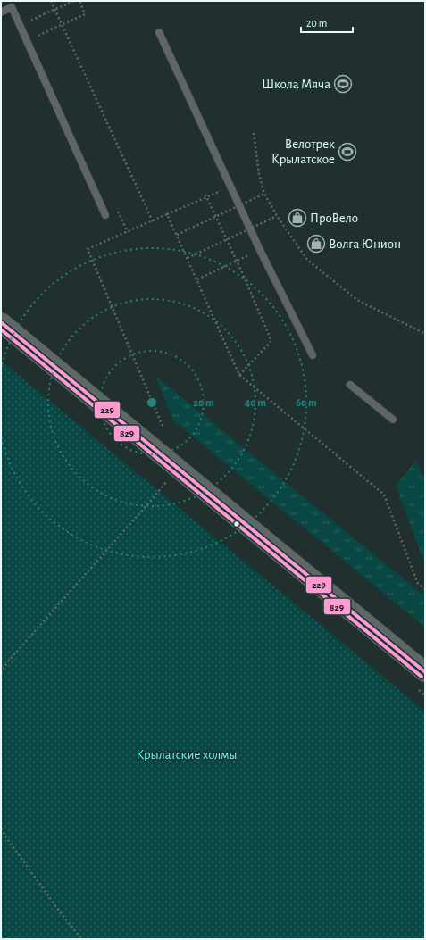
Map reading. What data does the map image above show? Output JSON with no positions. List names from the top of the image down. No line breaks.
{"parks":["Крылатские холмы"],"places":{"sports":["Школа Мяча","Велотрек Крылатское"],"shop":["ПроВело","Волга Юнион"]},"lines":["transit line 229","transit line 829"],"scale_bar":"20 m","rings":["20 m","40 m","60 m"]}
